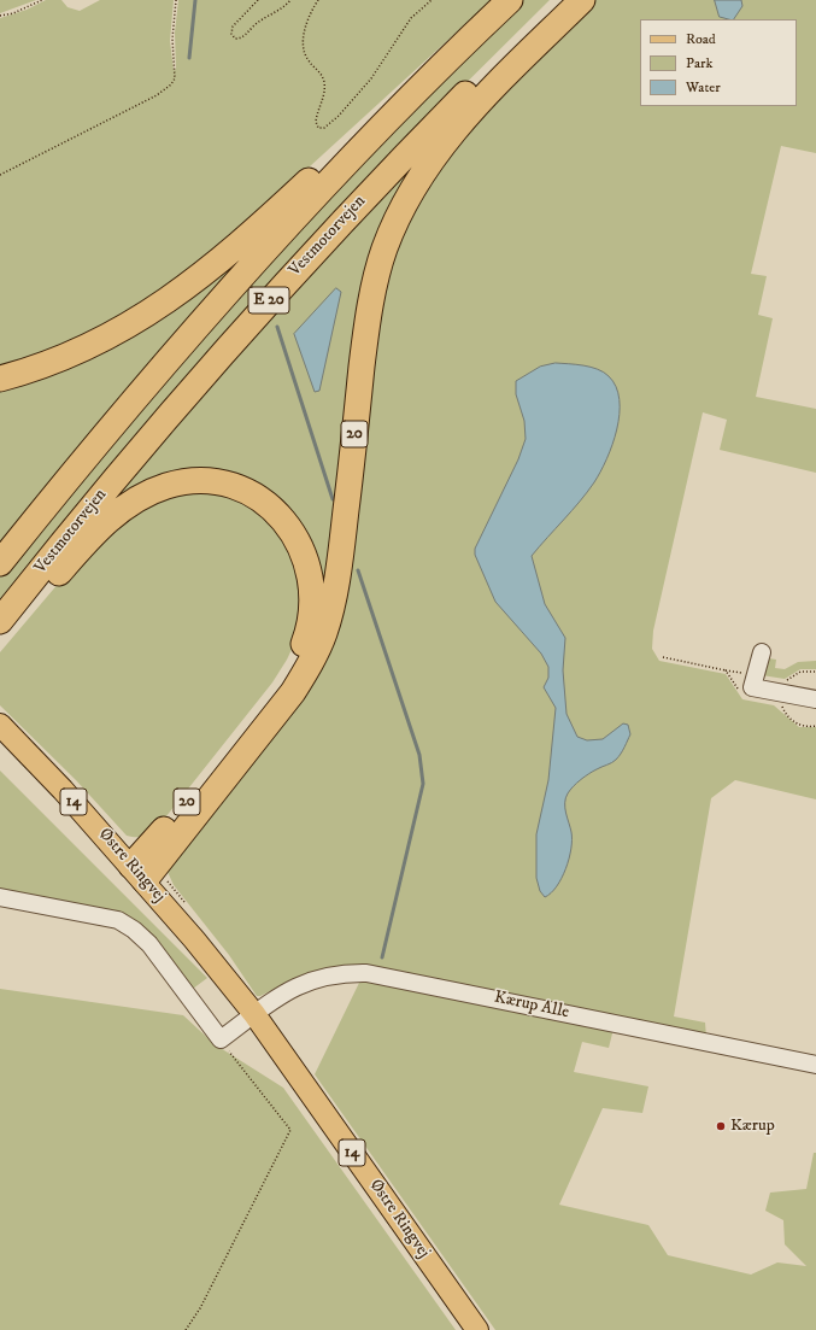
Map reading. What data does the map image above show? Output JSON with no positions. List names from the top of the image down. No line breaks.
{"streets":{"highway":["Vestmotorvejen","E 20","20"],"main road":["14","Østre Ringvej"],"street":["Kærup Alle"]},"crossings":[["20","Østre Ringvej"],["Østre Ringvej","Kærup Alle"]],"places":["Kærup"],"legend":["Road","Park","Water"]}
